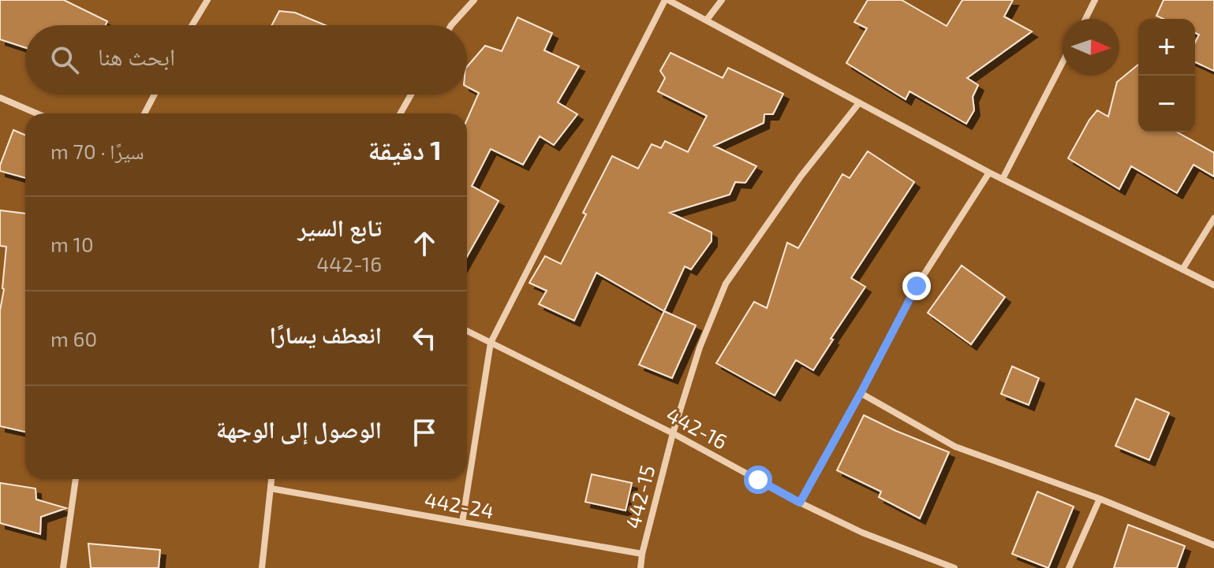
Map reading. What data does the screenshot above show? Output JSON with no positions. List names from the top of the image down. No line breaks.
{"streets":{"street":["442-16","442-15","442-24"]},"crossings":[["442-16","442-15"],["442-15","442-24"]],"north":"right","page":{"map_buttons":["+","−"],"search":"ابحث هنا","heading":["1 دقيقة","سيرًا · 70 m"],"list":[["تابع السير","442-16","10 m"],["انعطف يسارًا","60 m"],"الوصول إلى الوجهة"]}}
